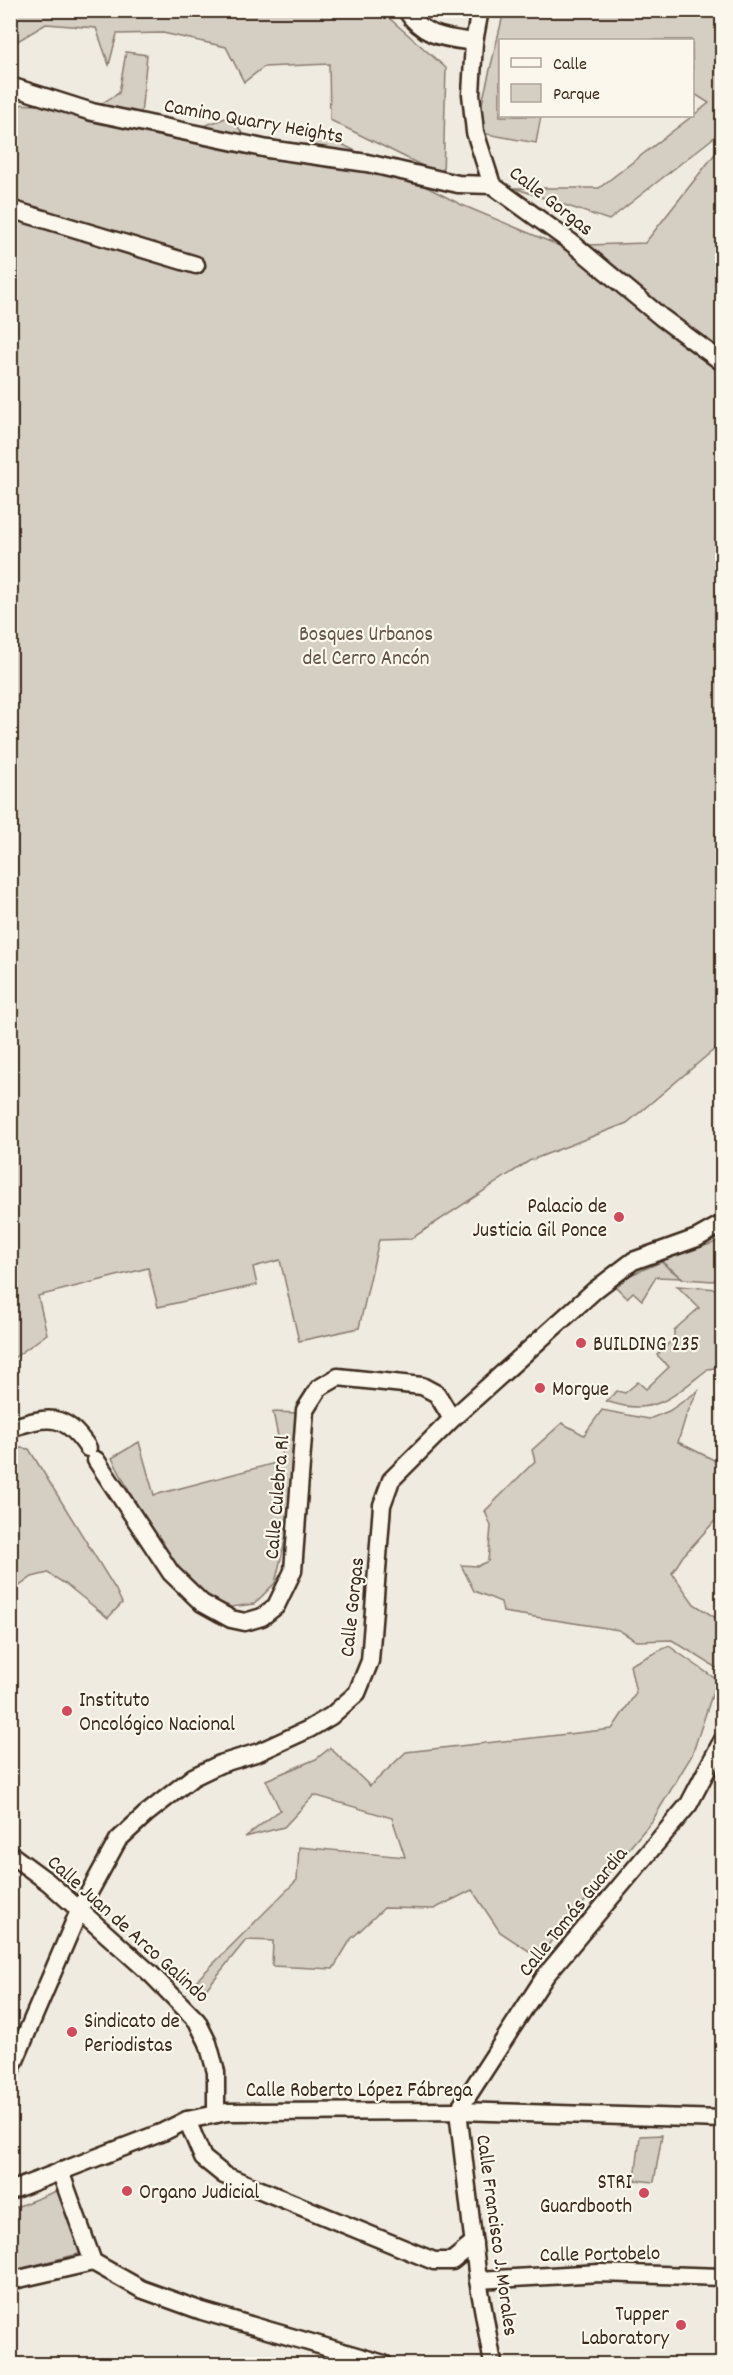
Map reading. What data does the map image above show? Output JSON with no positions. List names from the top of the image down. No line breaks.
{"streets":{"street":["Camino Quarry Heights","Calle Gorgas","Calle Culebra Rl","Calle Tomás Guardia","Calle Juan de Arco Galindo","Calle Roberto López Fábrega","Calle Francisco J. Morales","Calle Portobelo"]},"crossings":[["Camino Quarry Heights","Calle Gorgas"],["Calle Gorgas","Calle Culebra Rl"],["Calle Gorgas","Calle Juan de Arco Galindo"],["Calle Tomás Guardia","Calle Roberto López Fábrega"],["Calle Tomás Guardia","Calle Francisco J. Morales"],["Calle Juan de Arco Galindo","Calle Roberto López Fábrega"],["Calle Roberto López Fábrega","Calle Francisco J. Morales"],["Calle Francisco J. Morales","Calle Portobelo"]],"parks":["Bosques Urbanos del Cerro Ancón"],"places":["Palacio de Justicia Gil Ponce","BUILDING 235","Morgue","Instituto Oncológico Nacional","Sindicato de Periodistas","Organo Judicial","STRI Guardbooth","Tupper Laboratory"],"legend":["Calle","Parque"]}
